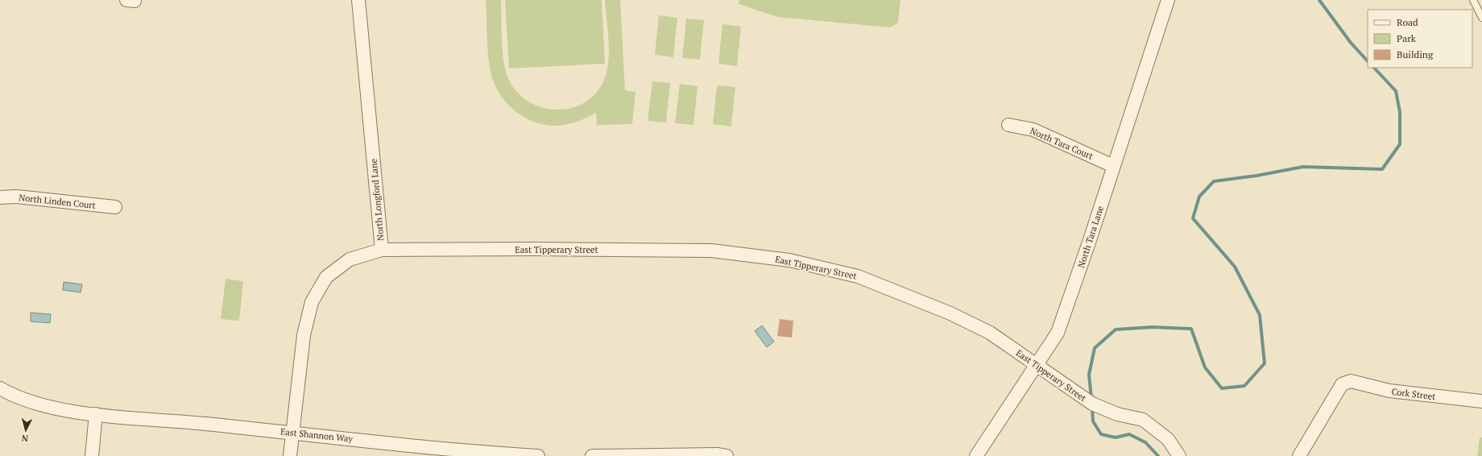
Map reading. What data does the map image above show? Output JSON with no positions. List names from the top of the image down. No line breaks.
{"streets":{"street":["North Tara Court","North Longford Lane","North Linden Court","North Tara Lane","East Tipperary Street","Cork Street","East Shannon Way"]},"crossings":[["North Tara Court","North Tara Lane"],["North Longford Lane","East Tipperary Street"],["North Longford Lane","East Shannon Way"],["North Tara Lane","East Tipperary Street"]],"legend":["Road","Park","Building"],"north":"bottom"}
